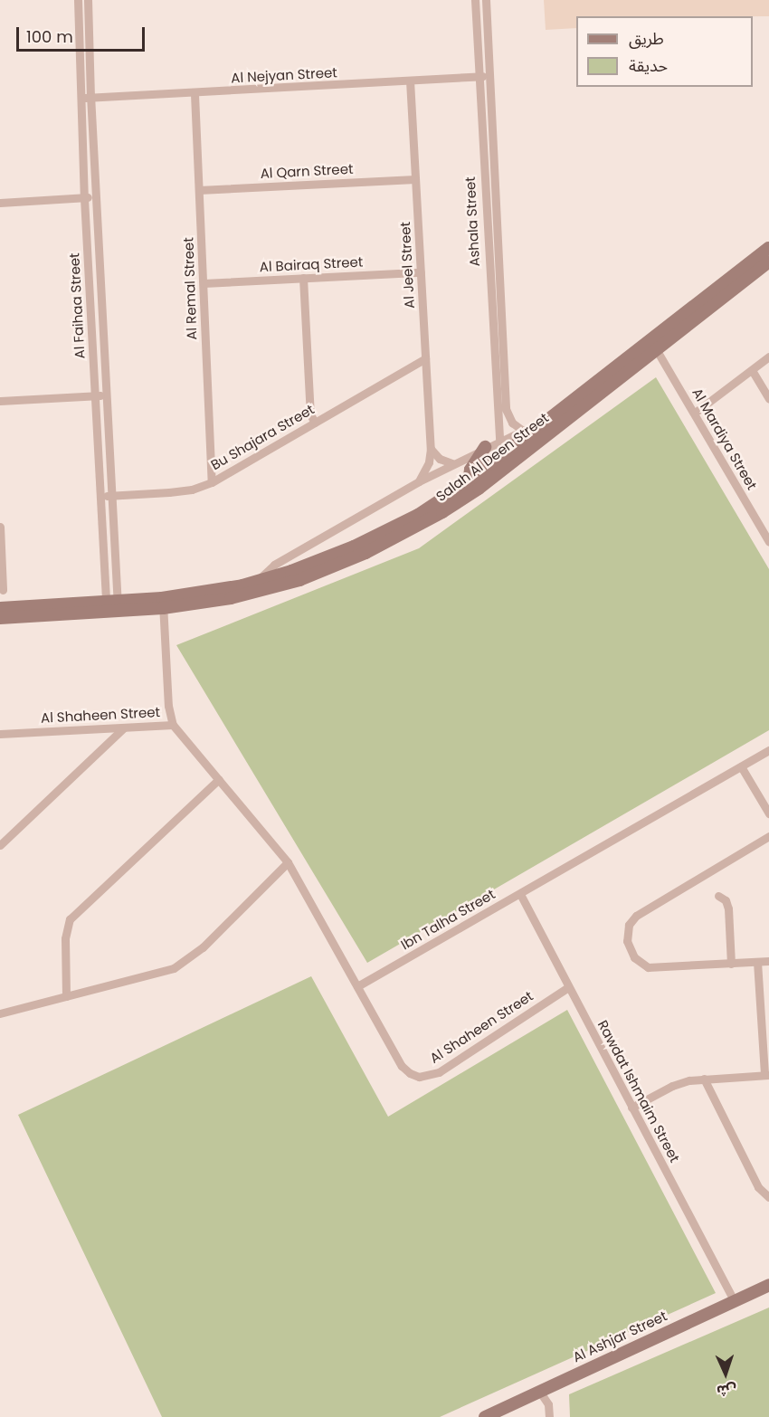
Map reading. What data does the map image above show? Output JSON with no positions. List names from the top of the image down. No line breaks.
{"streets":{"street":["Al Nejyan Street","Al Qarn Street","Ashala Street","Al Bairaq Street","Al Jeel Street","Al Remal Street","Al Faihaa Street","Bu Shajara Street","Al Mardiya Street","Salah Al Deen Street","Al Shaheen Street","Ibn Talha Street","Rawdat Ishmaim Street","Al Ashjar Street"]},"crossings":[["Al Nejyan Street","Ashala Street"],["Al Nejyan Street","Al Jeel Street"],["Al Nejyan Street","Al Remal Street"],["Al Nejyan Street","Al Faihaa Street"],["Al Qarn Street","Al Jeel Street"],["Al Qarn Street","Al Remal Street"],["Ashala Street","Salah Al Deen Street"],["Al Bairaq Street","Al Jeel Street"],["Al Bairaq Street","Al Remal Street"],["Al Jeel Street","Bu Shajara Street"],["Al Jeel Street","Salah Al Deen Street"],["Al Remal Street","Bu Shajara Street"],["Al Faihaa Street","Bu Shajara Street"],["Al Faihaa Street","Salah Al Deen Street"],["Al Mardiya Street","Salah Al Deen Street"],["Salah Al Deen Street","Al Shaheen Street"],["Al Shaheen Street","Ibn Talha Street"],["Al Shaheen Street","Rawdat Ishmaim Street"],["Ibn Talha Street","Rawdat Ishmaim Street"],["Rawdat Ishmaim Street","Al Ashjar Street"]],"legend":["طريق","حديقة"],"scale_bar":"100 m","north":"bottom"}
